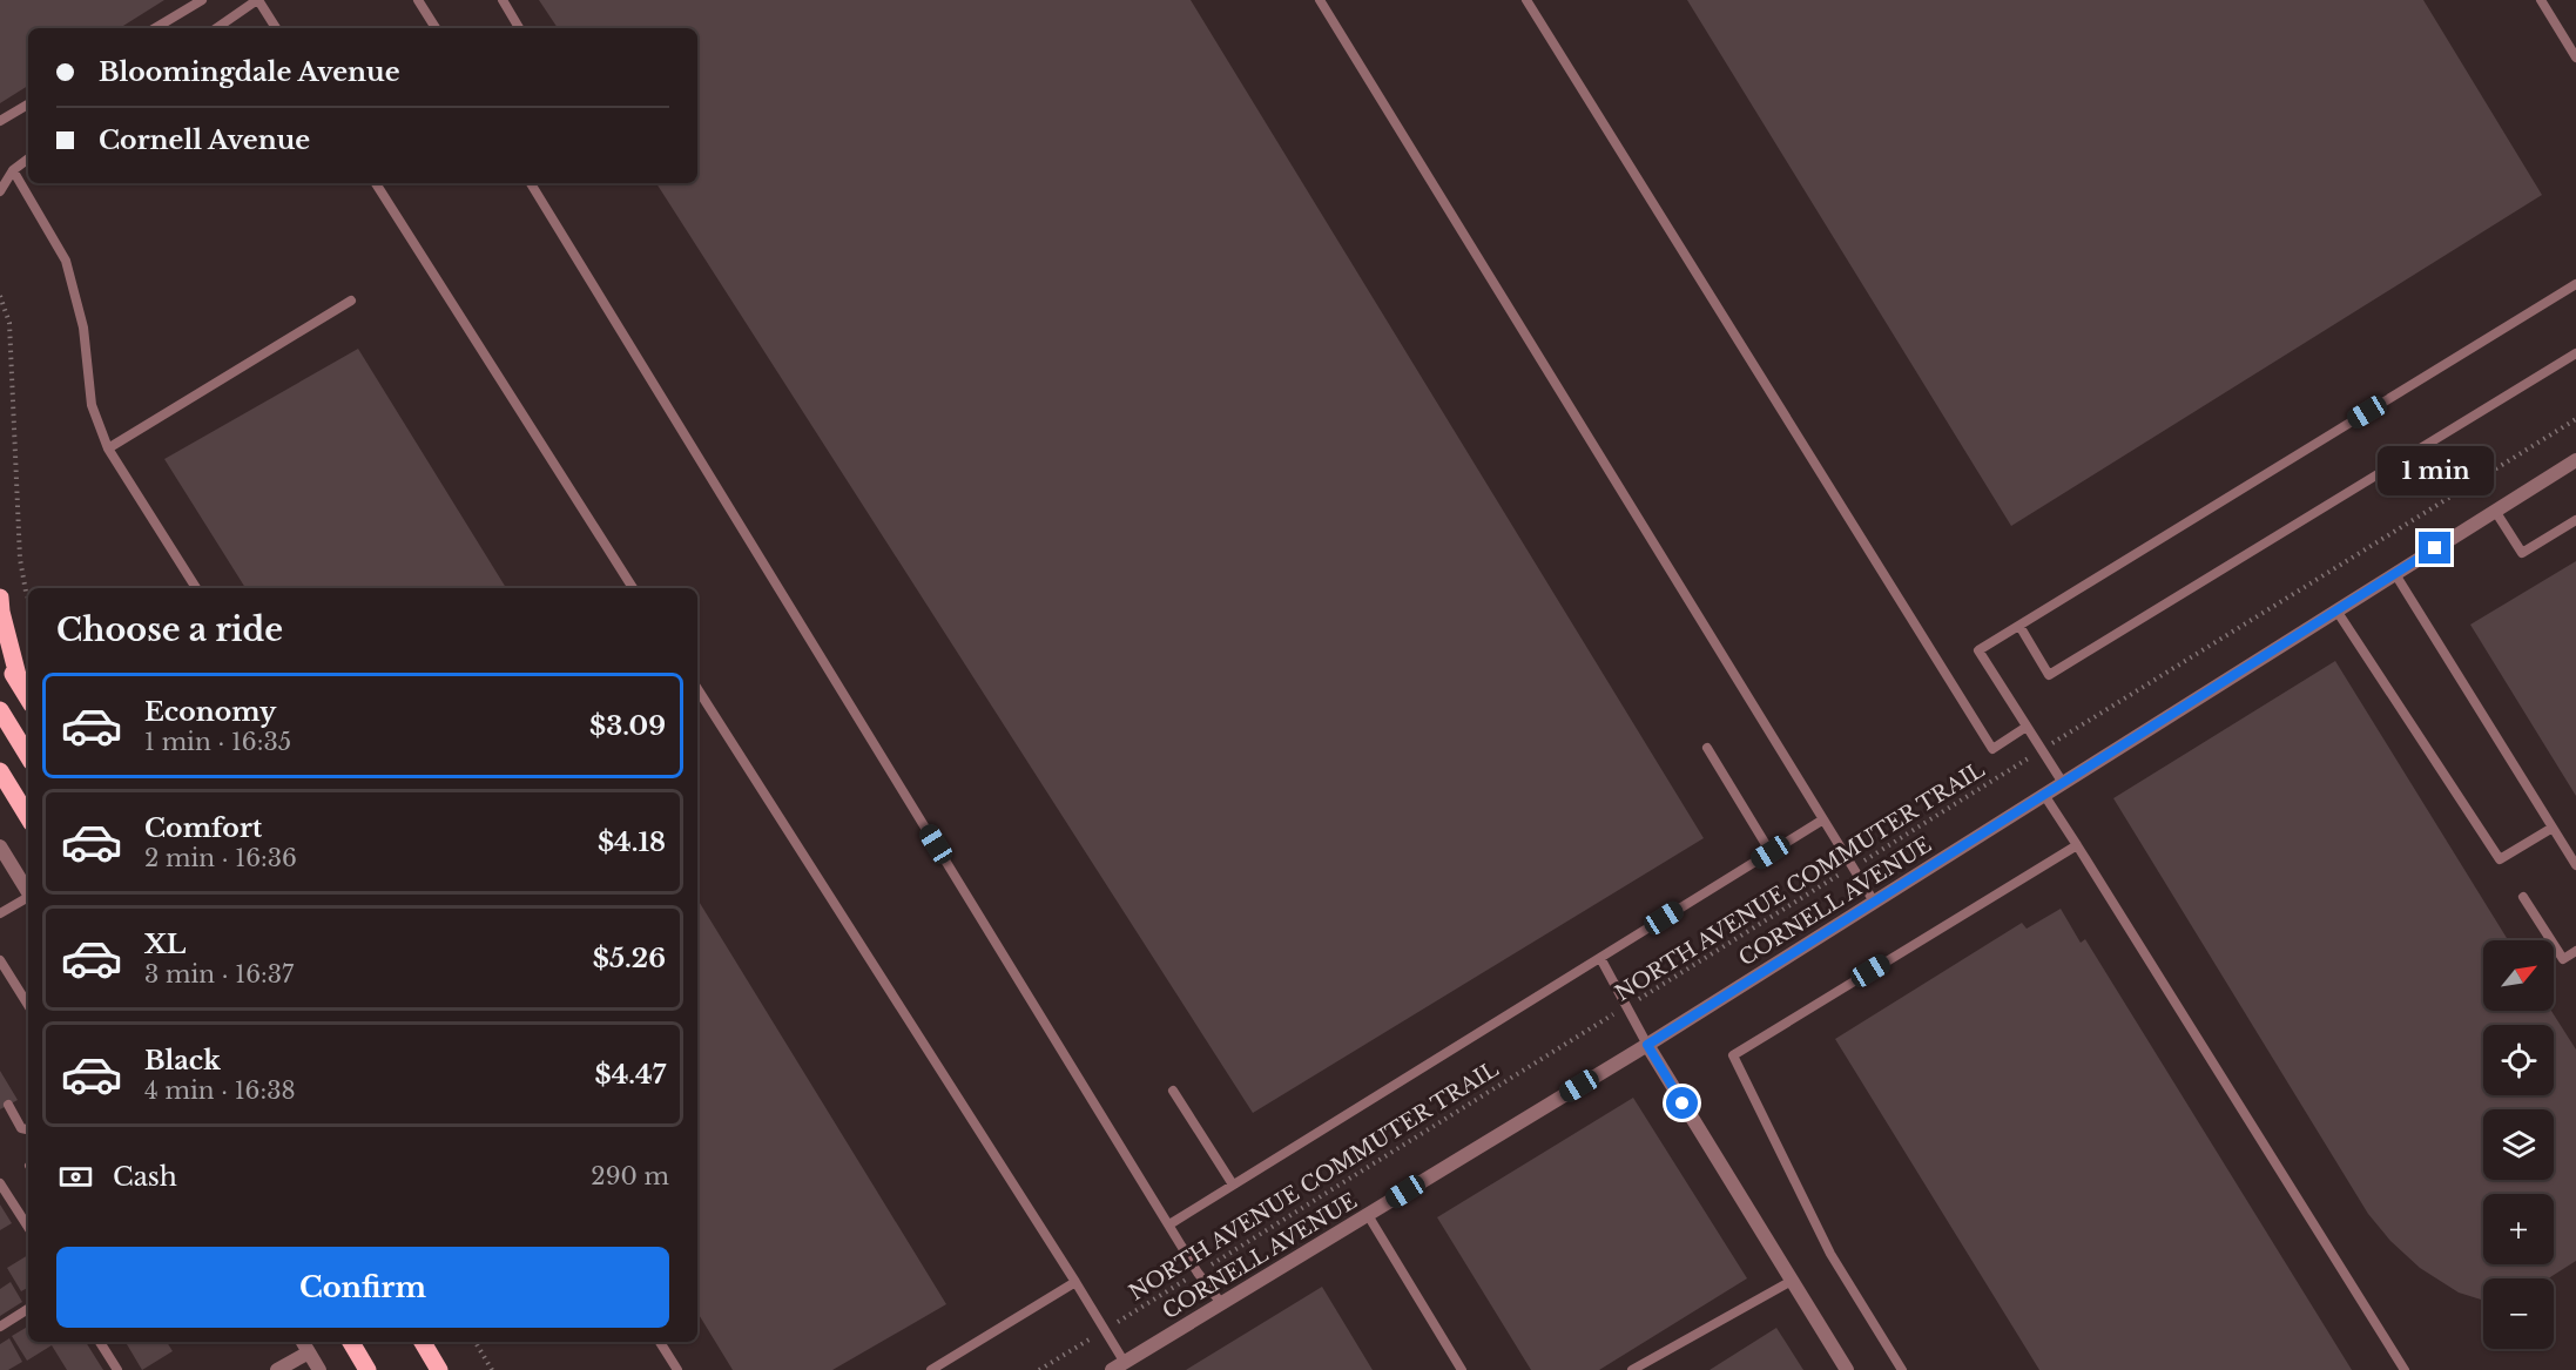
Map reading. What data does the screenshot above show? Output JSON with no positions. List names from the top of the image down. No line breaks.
{"streets":{"street":["CORNELL AVENUE"],"path":["NORTH AVENUE COMMUTER TRAIL"]},"north":"top right","page":{"banner":["Bloomingdale Avenue","Cornell Avenue"],"bubble":"1 min","heading":"Choose a ride","list":[{"name":"Economy","note":"1 min · 16:35","value":"$3.09"},{"name":"Comfort","note":"2 min · 16:36","value":"$4.18"},{"name":"XL","note":"3 min · 16:37","value":"$5.26"},{"name":"Black","note":"4 min · 16:38","value":"$4.47"}],"map_buttons":["+","−"],"pay":["Cash","290 m"],"buttons":"Confirm"}}
